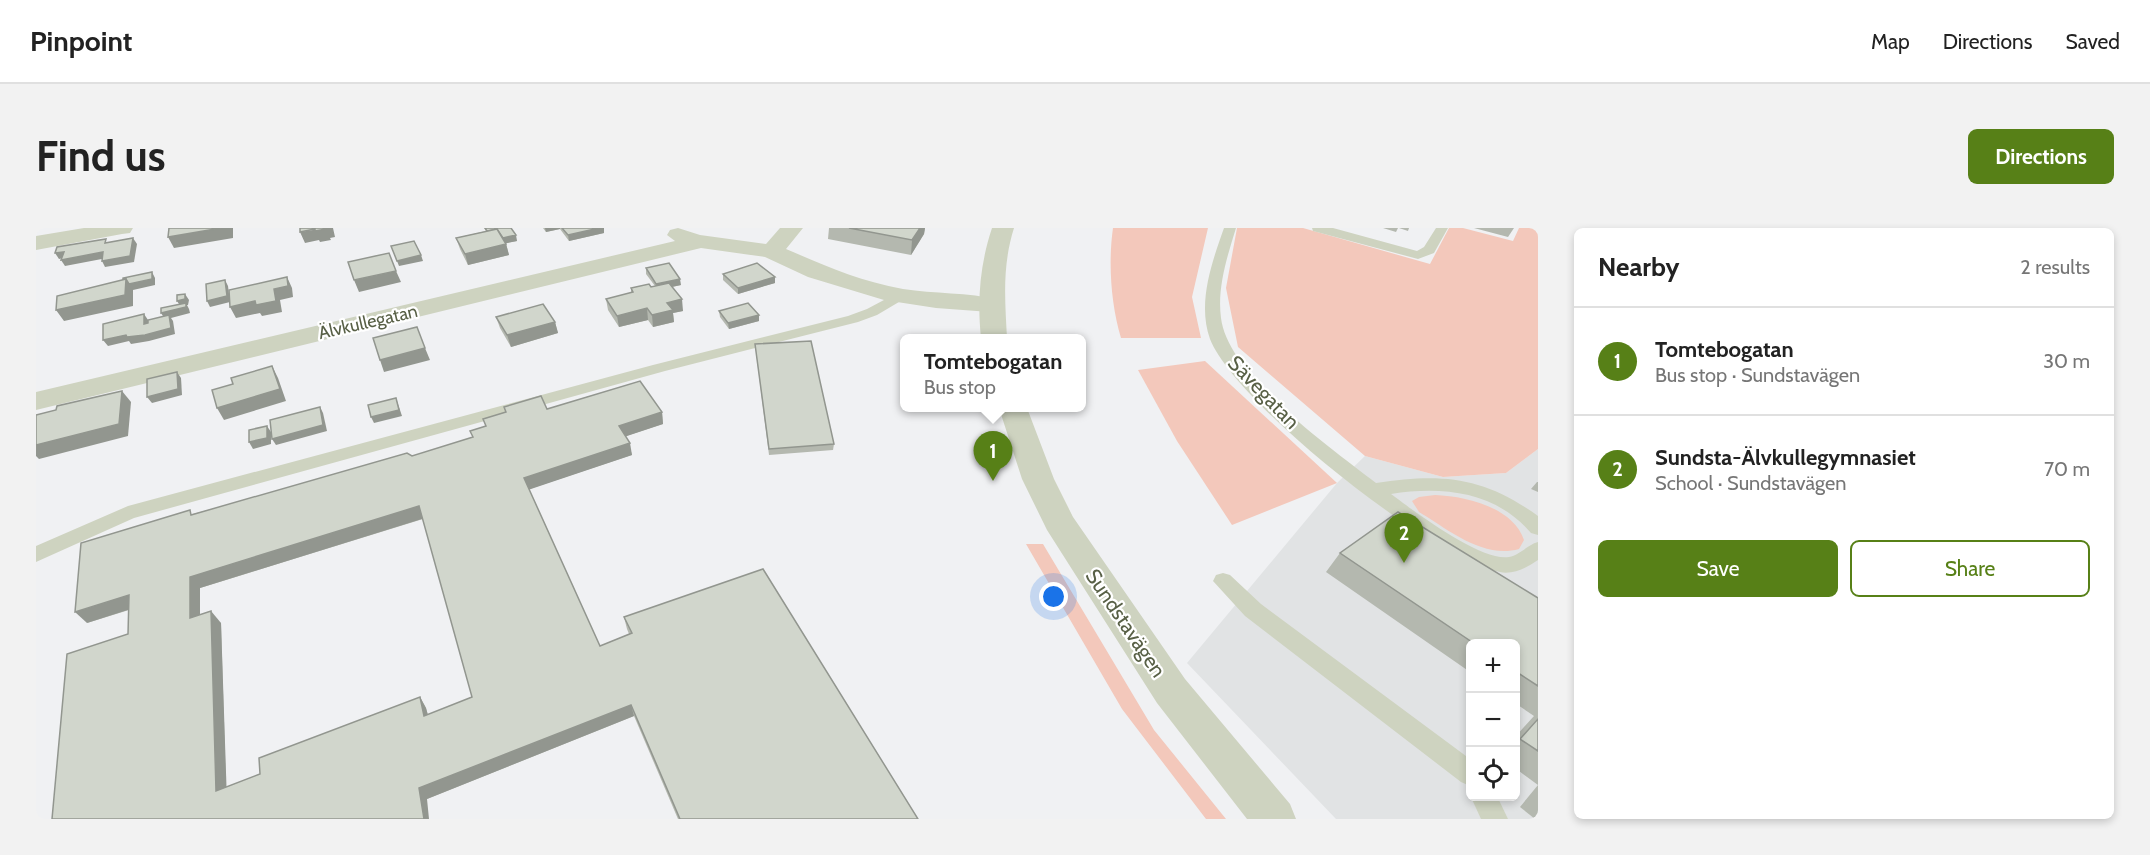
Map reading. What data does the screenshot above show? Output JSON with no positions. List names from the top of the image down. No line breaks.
{"streets":{"street":["Älvkullegatan","Sundstavägen"],"lane":["Sävegatan"]},"page":{"header":"Pinpoint","nav":["Map","Directions","Saved"],"buttons":["Directions",["Save","Share"]],"title":"Find us","heading":["Nearby","2 results"],"list":[{"mark":"1","name":"Tomtebogatan","note":"Bus stop · Sundstavägen","value":"30 m"},{"mark":"2","name":"Sundsta-Älvkullegymnasiet","note":"School · Sundstavägen","value":"70 m"}],"popup":["Tomtebogatan","Bus stop"],"pins":["1","2"],"map_buttons":["+","−"]}}
